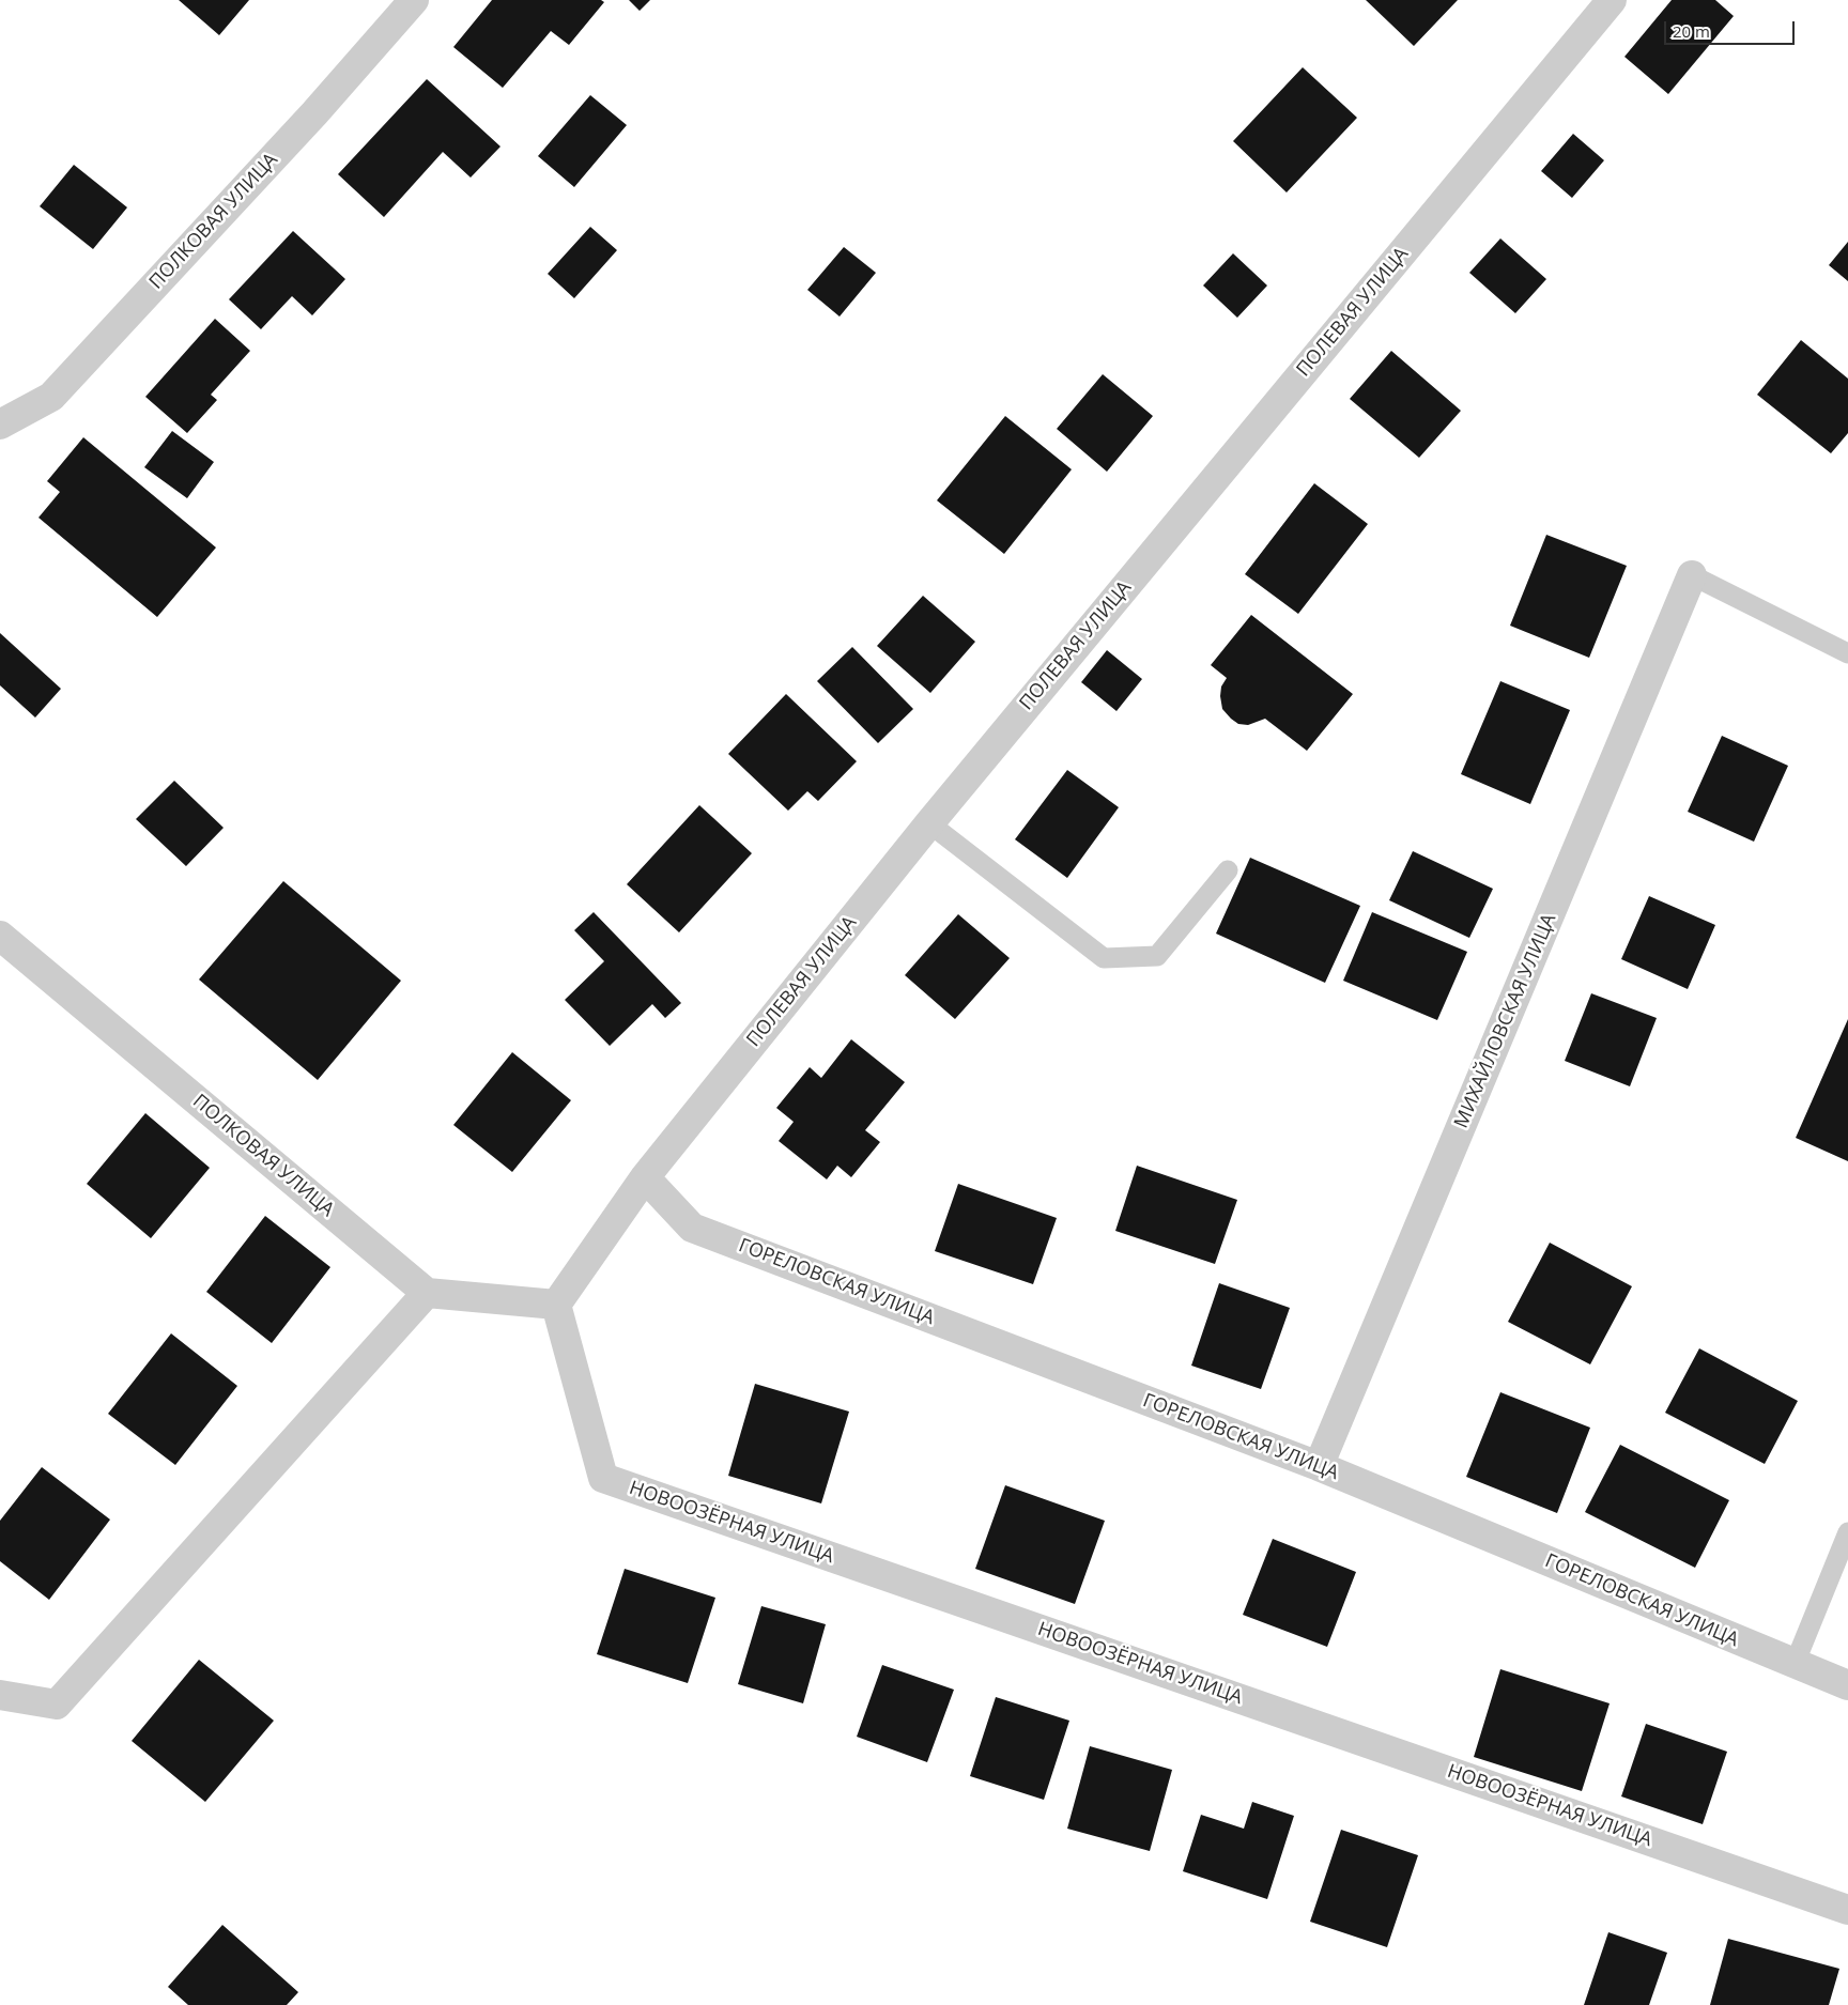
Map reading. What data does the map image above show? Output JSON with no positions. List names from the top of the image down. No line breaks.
{"streets":{"street":["ПОЛКОВАЯ УЛИЦА","ПОЛЕВАЯ УЛИЦА","МИХАЙЛОВСКАЯ УЛИЦА","ГОРЕЛОВСКАЯ УЛИЦА","НОВООЗЁРНАЯ УЛИЦА"]},"crossings":[["ПОЛЕВАЯ УЛИЦА","ГОРЕЛОВСКАЯ УЛИЦА"],["ПОЛЕВАЯ УЛИЦА","НОВООЗЁРНАЯ УЛИЦА"],["МИХАЙЛОВСКАЯ УЛИЦА","ГОРЕЛОВСКАЯ УЛИЦА"]],"scale_bar":"20 m"}
